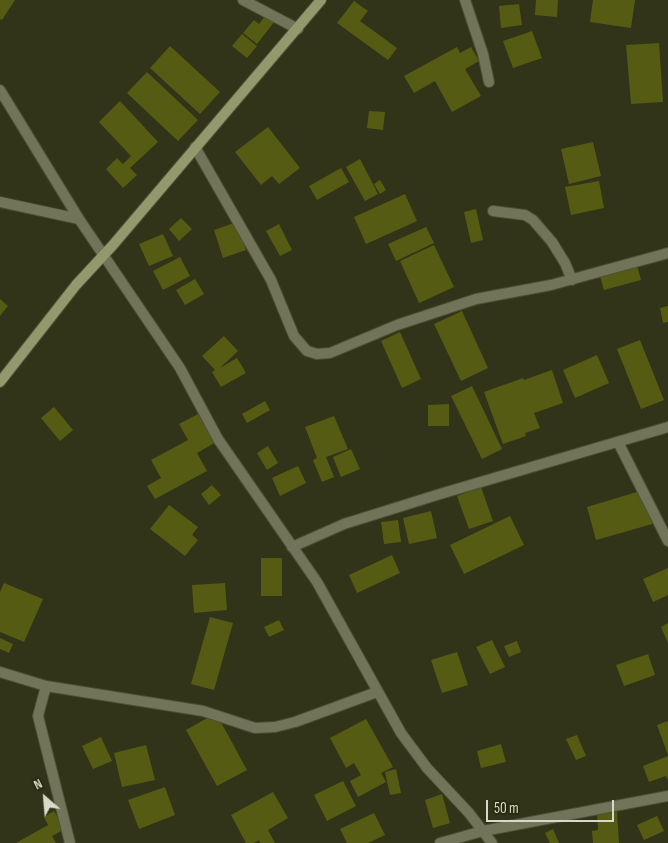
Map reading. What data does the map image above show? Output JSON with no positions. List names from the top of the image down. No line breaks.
{"scale_bar":"50 m","north":"top left"}
